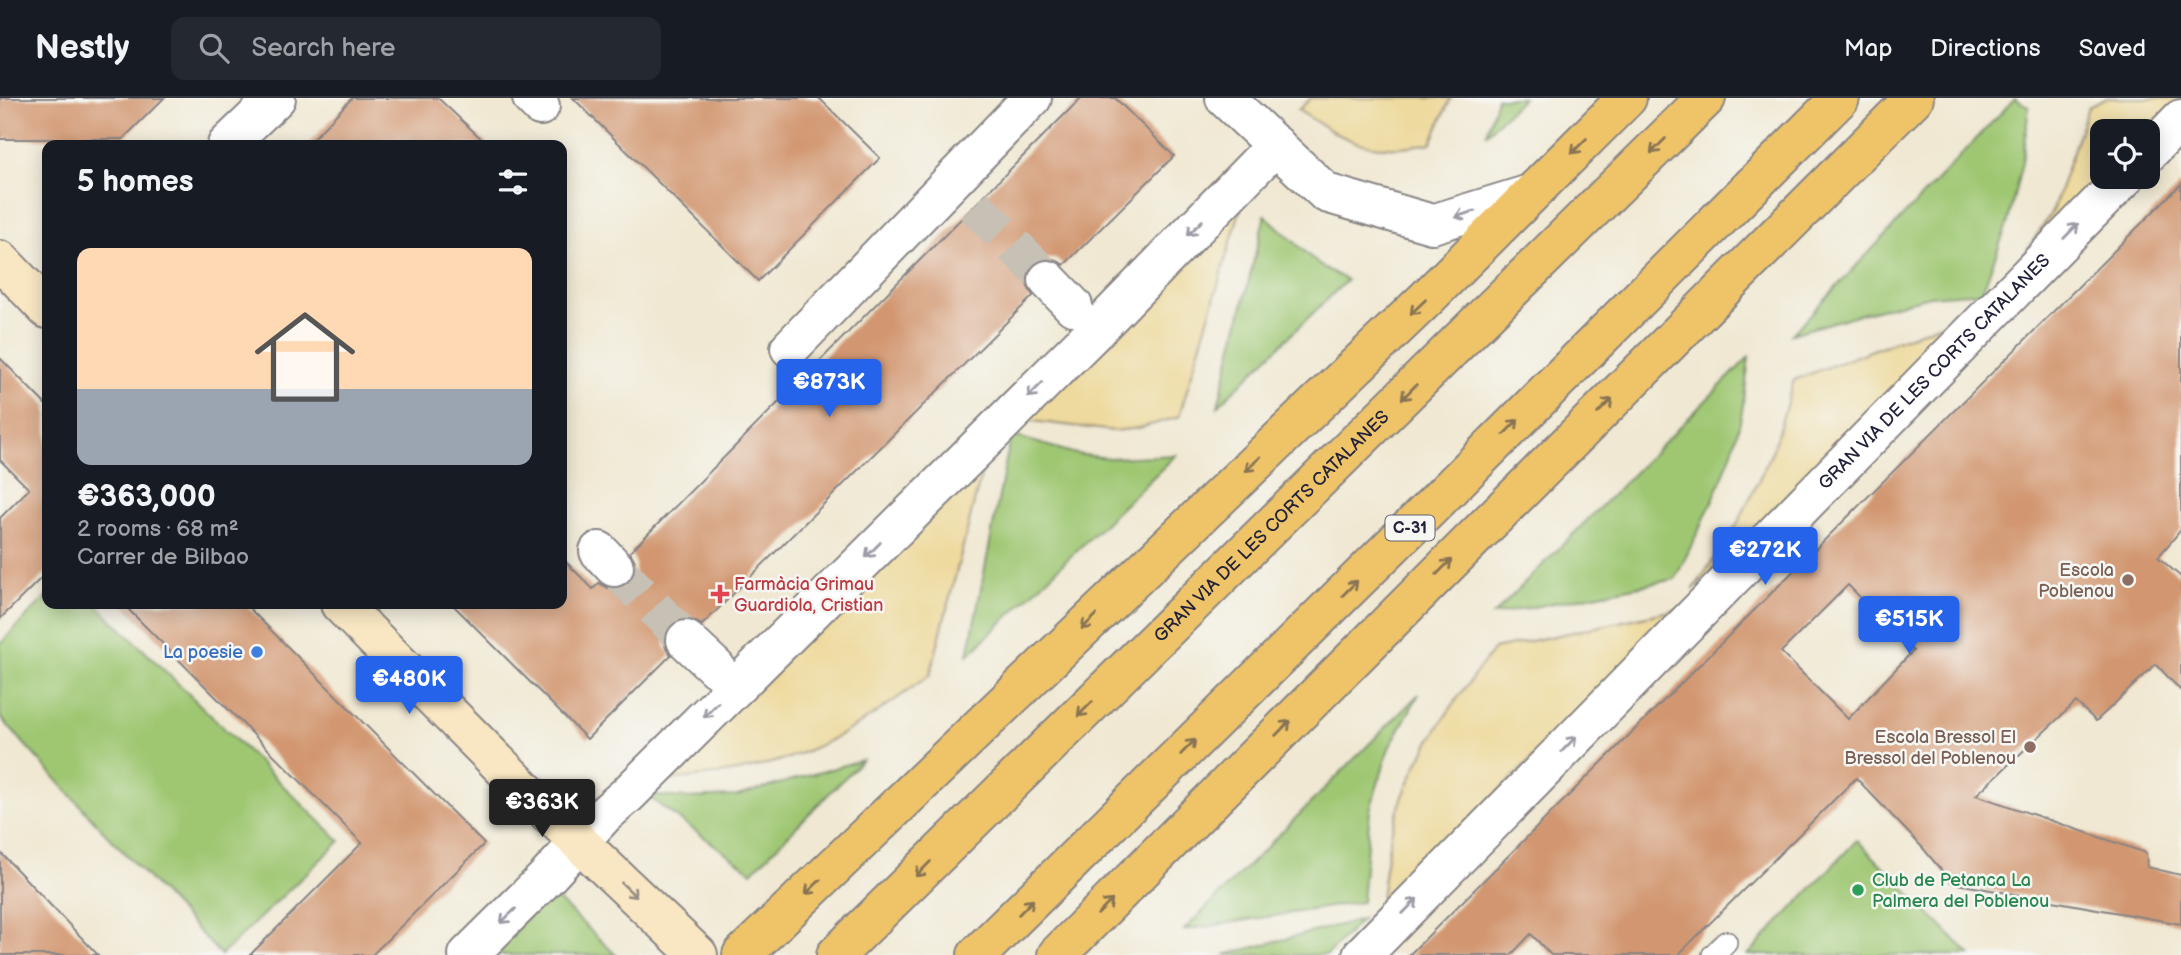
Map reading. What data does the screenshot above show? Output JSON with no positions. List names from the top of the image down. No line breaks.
{"streets":{"main road":["GRAN VIA DE LES CORTS CATALANES","C-31"]},"places":{"other":["Escola Poblenou","La poesie","Escola Bressol El Bressol del Poblenou","Club de Petanca La Palmera del Poblenou"],"health":["Farmàcia Grimau Guardiola, Cristian"]},"page":{"header":"Nestly","search":"Search here","nav":["Map","Directions","Saved"],"heading":"5 homes","list":[{"name":"€363,000","note":"2 rooms · 68 m² · Carrer de Bilbao"}],"price":["€873K","€272K","€515K","€480K","€363K"]}}
